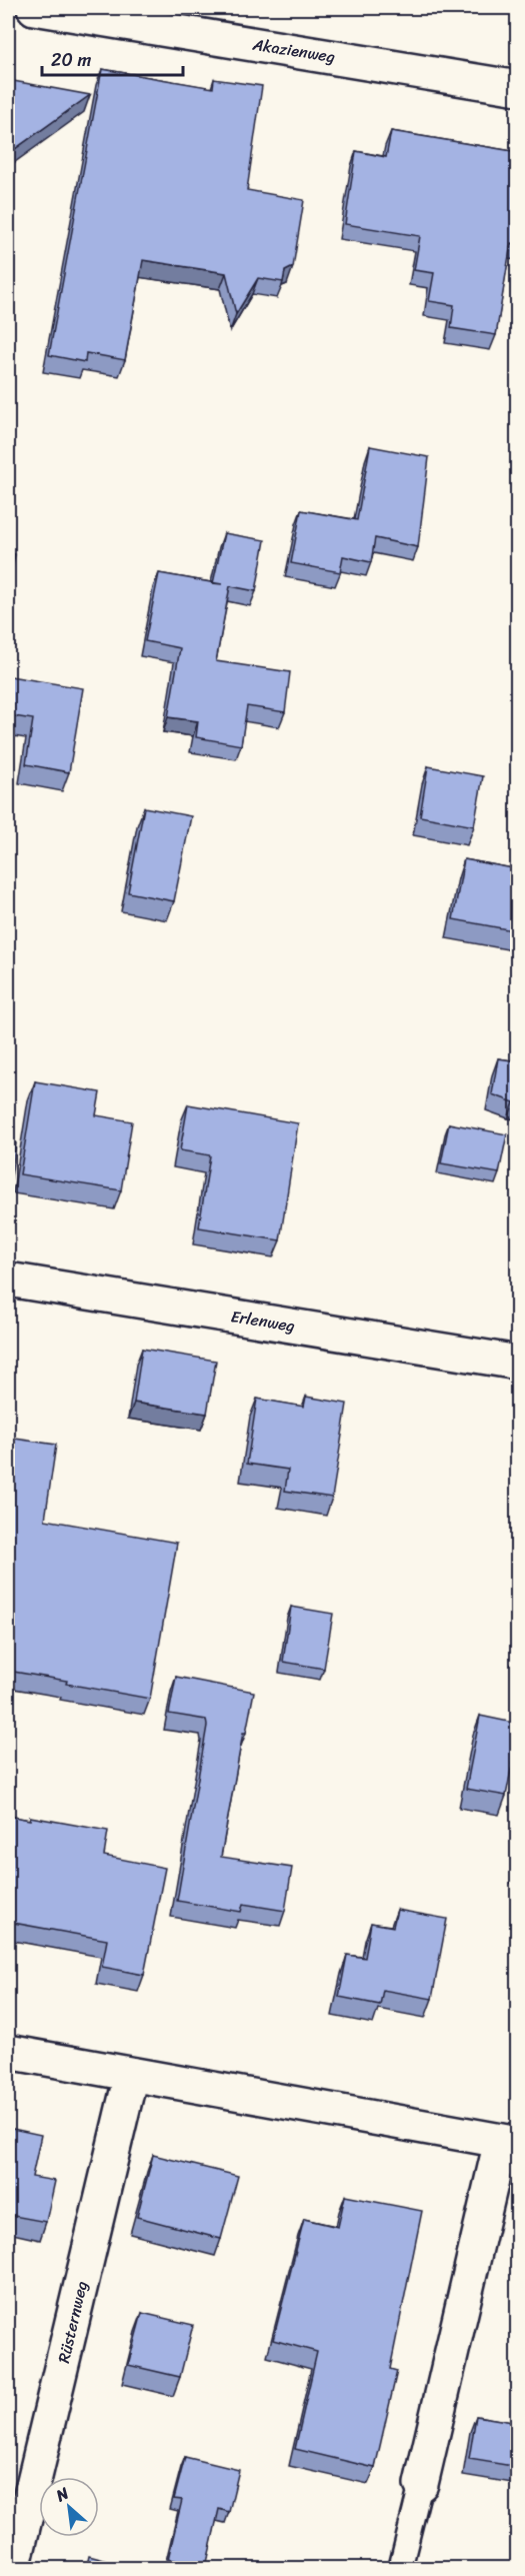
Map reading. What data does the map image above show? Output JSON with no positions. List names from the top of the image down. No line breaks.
{"streets":{"street":["Akazienweg","Erlenweg","Rüsternweg"]},"scale_bar":"20 m","north":"top left"}
